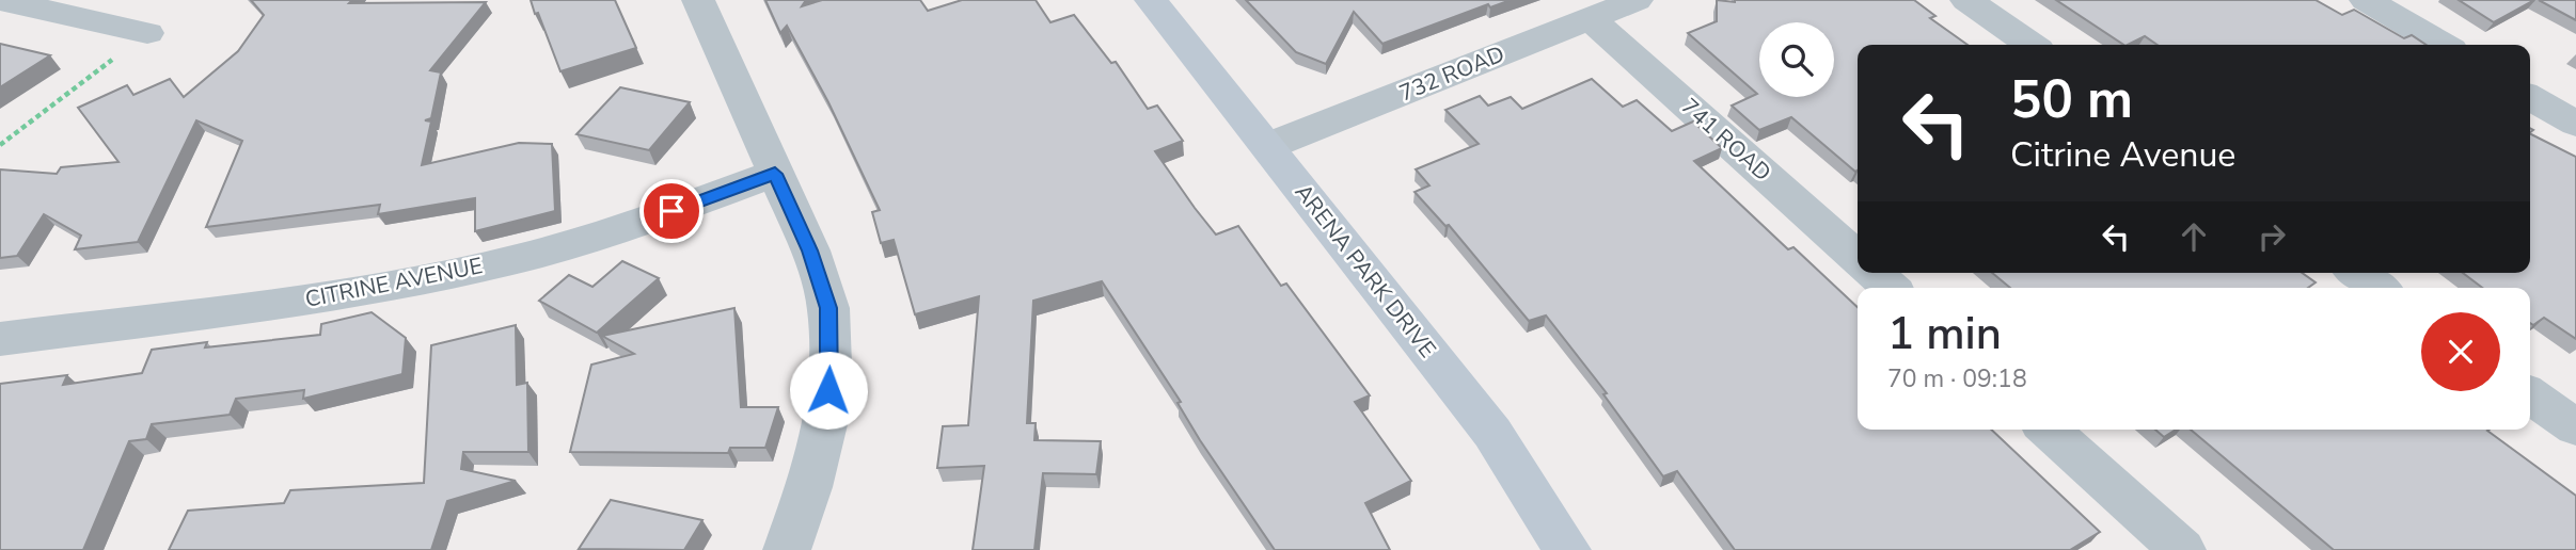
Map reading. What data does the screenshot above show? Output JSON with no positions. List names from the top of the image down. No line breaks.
{"streets":{"street":["732 ROAD","741 ROAD","ARENA PARK DRIVE","CITRINE AVENUE"]},"crossings":[["732 ROAD","741 ROAD"],["732 ROAD","ARENA PARK DRIVE"]],"page":{"turn":["50 m","Citrine Avenue"],"heading":["1 min","70 m · 09:18"]}}
